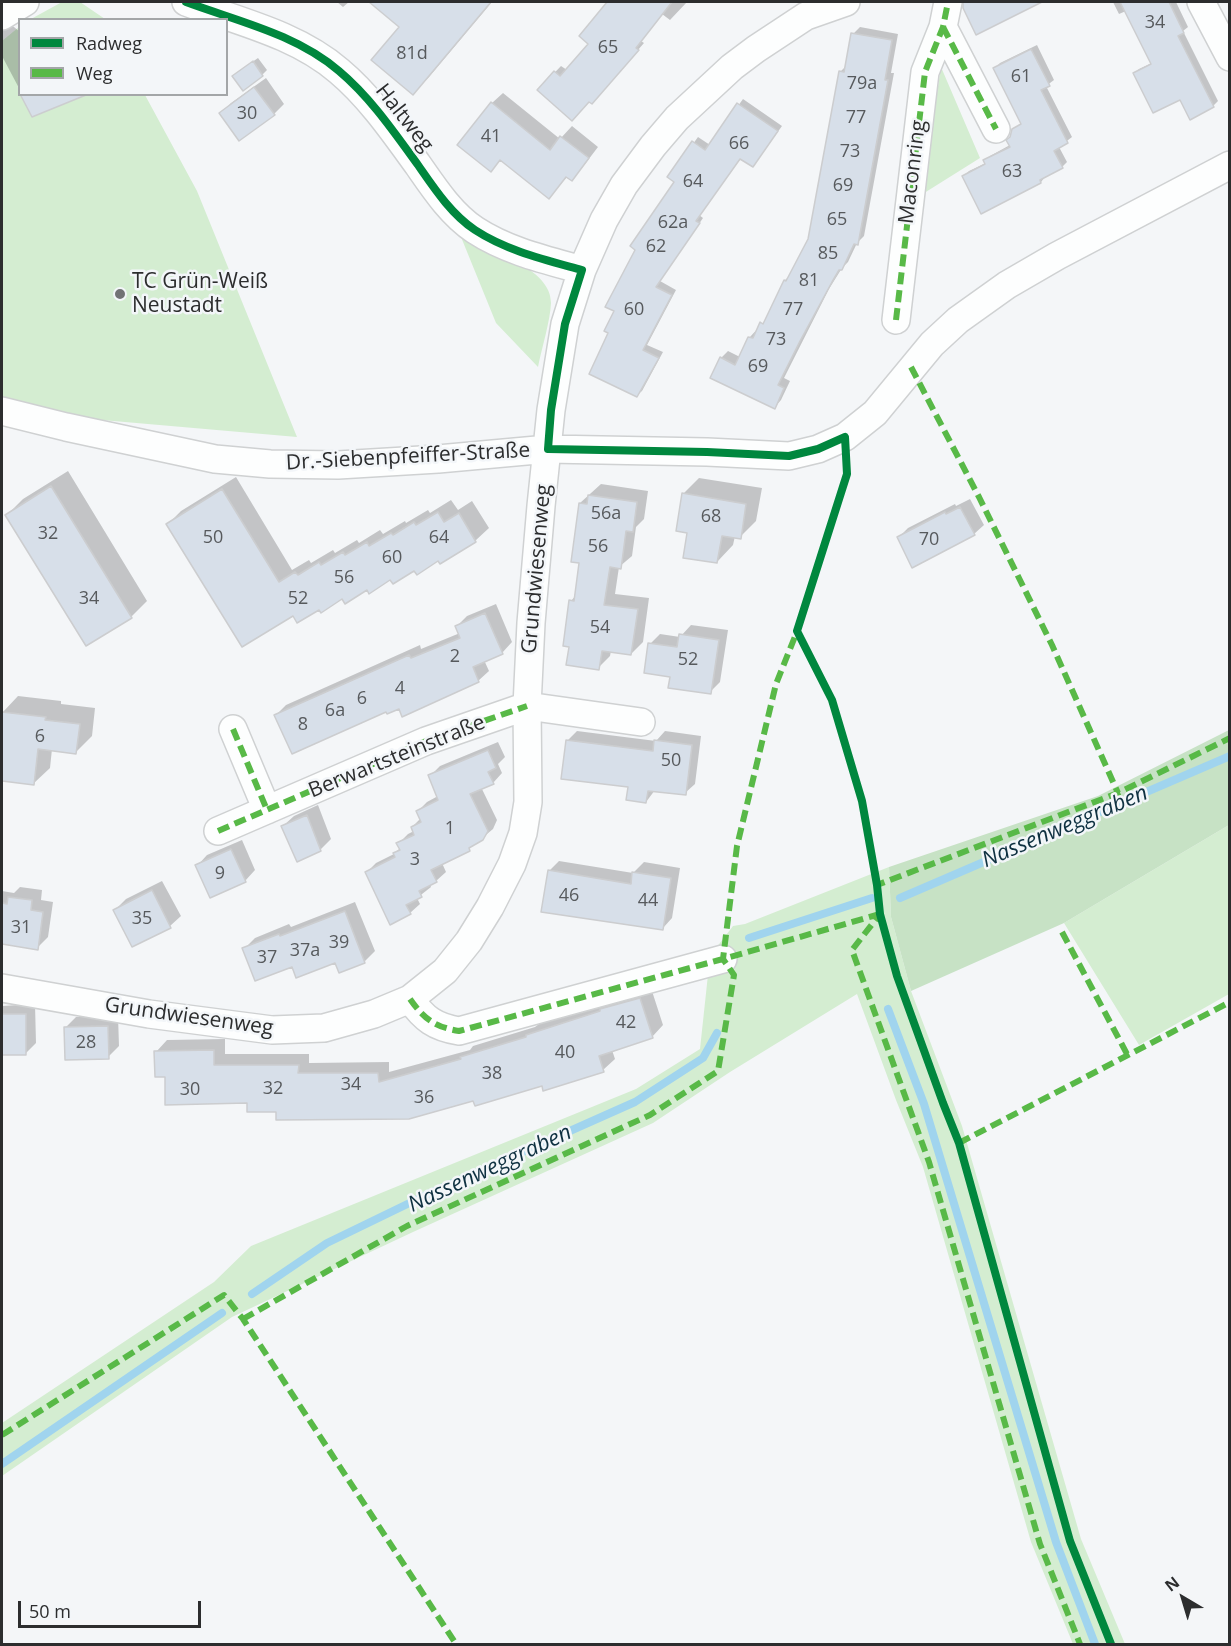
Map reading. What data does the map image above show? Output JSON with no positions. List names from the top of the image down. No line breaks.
{"streets":{"street":["Haltweg","Maconring","Dr.-Siebenpfeiffer-Straße","Grundwiesenweg","Berwartsteinstraße"]},"crossings":[["Haltweg","Grundwiesenweg"],["Dr.-Siebenpfeiffer-Straße","Grundwiesenweg"],["Grundwiesenweg","Berwartsteinstraße"]],"water":["Nassenweggraben"],"places":["TC Grün-Weiß Neustadt"],"house_numbers":["34","65","81d","61","79a","30","77","41","66","73","63","64","69","65","62a","62","85","81","60","77","73","69","56a","68","32","50","64","70","56","60","56","34","52","54","2","52","4","6","6a","8","6","50","1","3","9","46","44","35","31","39","37a","37","42","28","40","38","34","32","30","36"],"legend":["Radweg","Weg"],"scale_bar":"50 m","north":"top left"}
